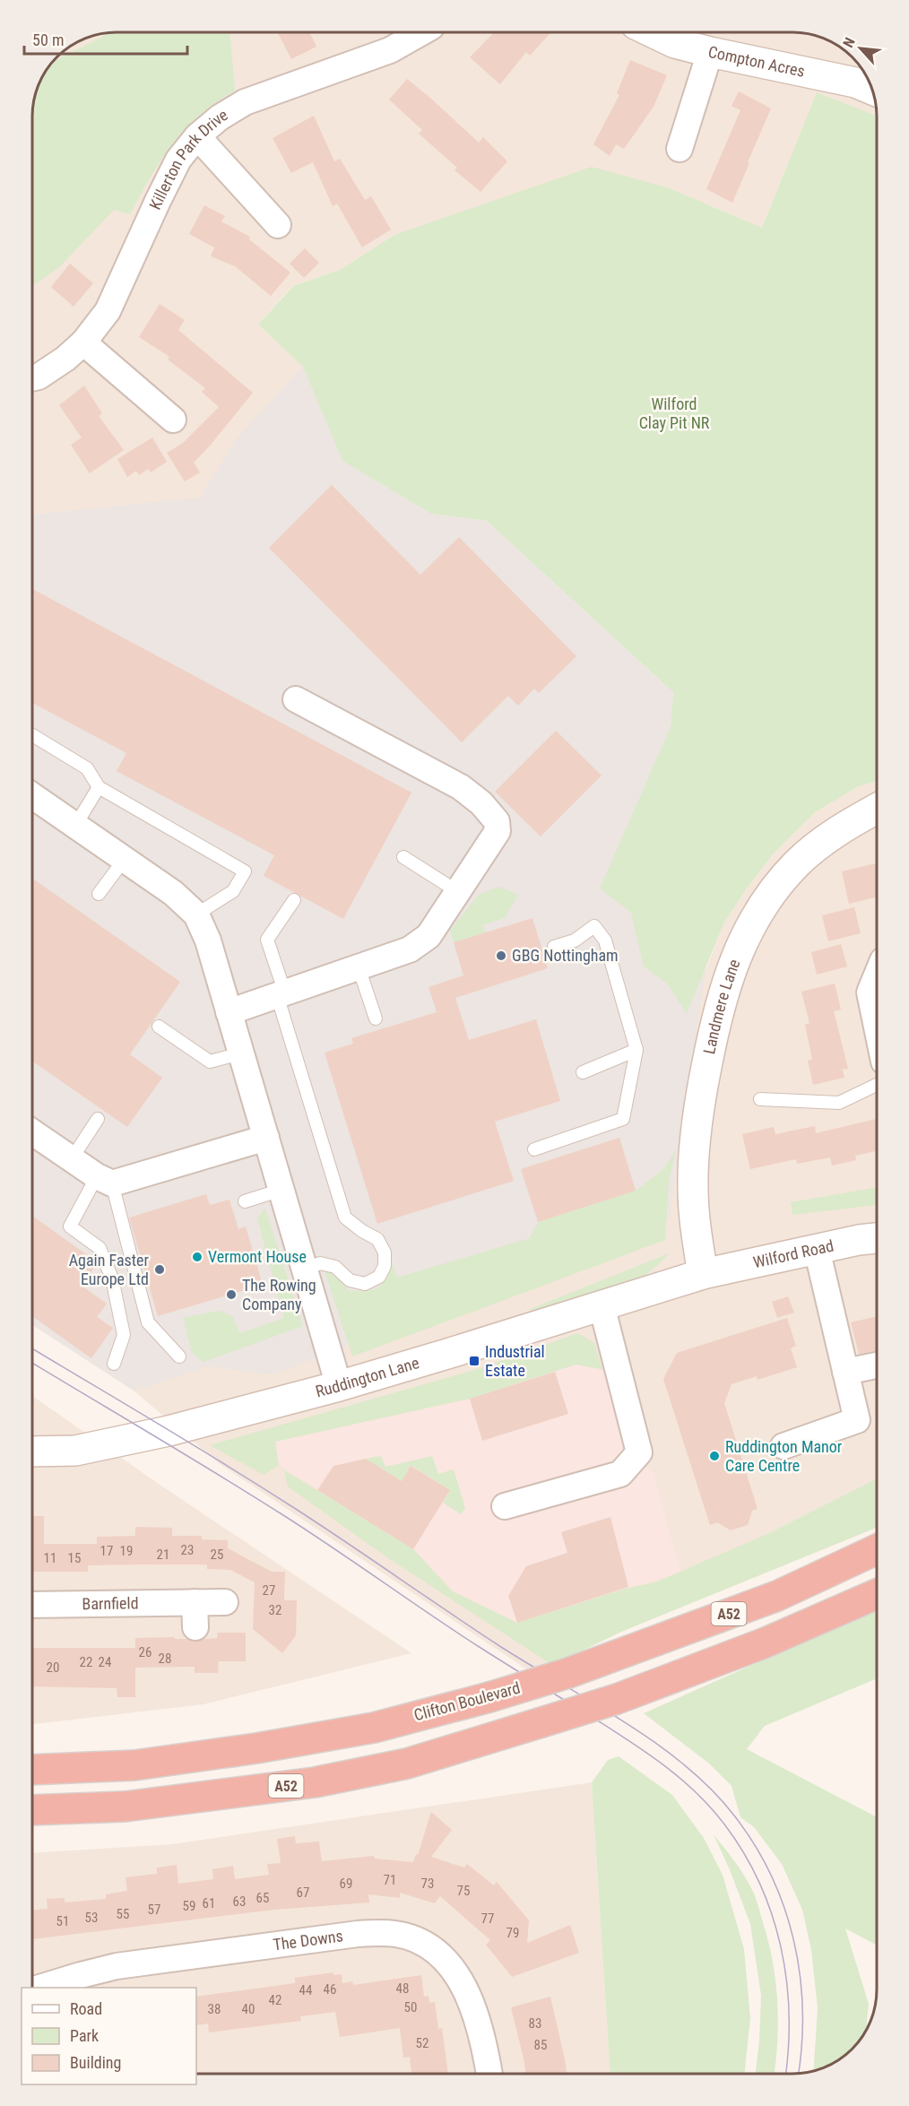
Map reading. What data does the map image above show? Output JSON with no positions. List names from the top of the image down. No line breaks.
{"streets":{"highway":["A52","Clifton Boulevard"],"main road":["Compton Acres","Landmere Lane","Wilford Road","Ruddington Lane"],"street":["Killerton Park Drive","Barnfield","The Downs"]},"crossings":[["Landmere Lane","Wilford Road"],["Landmere Lane","Ruddington Lane"],["Wilford Road","Ruddington Lane"]],"parks":["Wilford Clay Pit NR"],"places":{"other":["GBG Nottingham","Vermont House","Again Faster Europe Ltd","The Rowing Company","Ruddington Manor Care Centre"],"transit":["Industrial Estate"]},"house_numbers":["23","17","19","21","25","11","15","27","32","26","28","22","24","20","71","69","73","75","67","65","63","61","59","57","55","53","77","51","79","48","46","44","42","50","38","40","83","52","85"],"legend":["Road","Park","Building"],"scale_bar":"50 m","north":"top left"}
